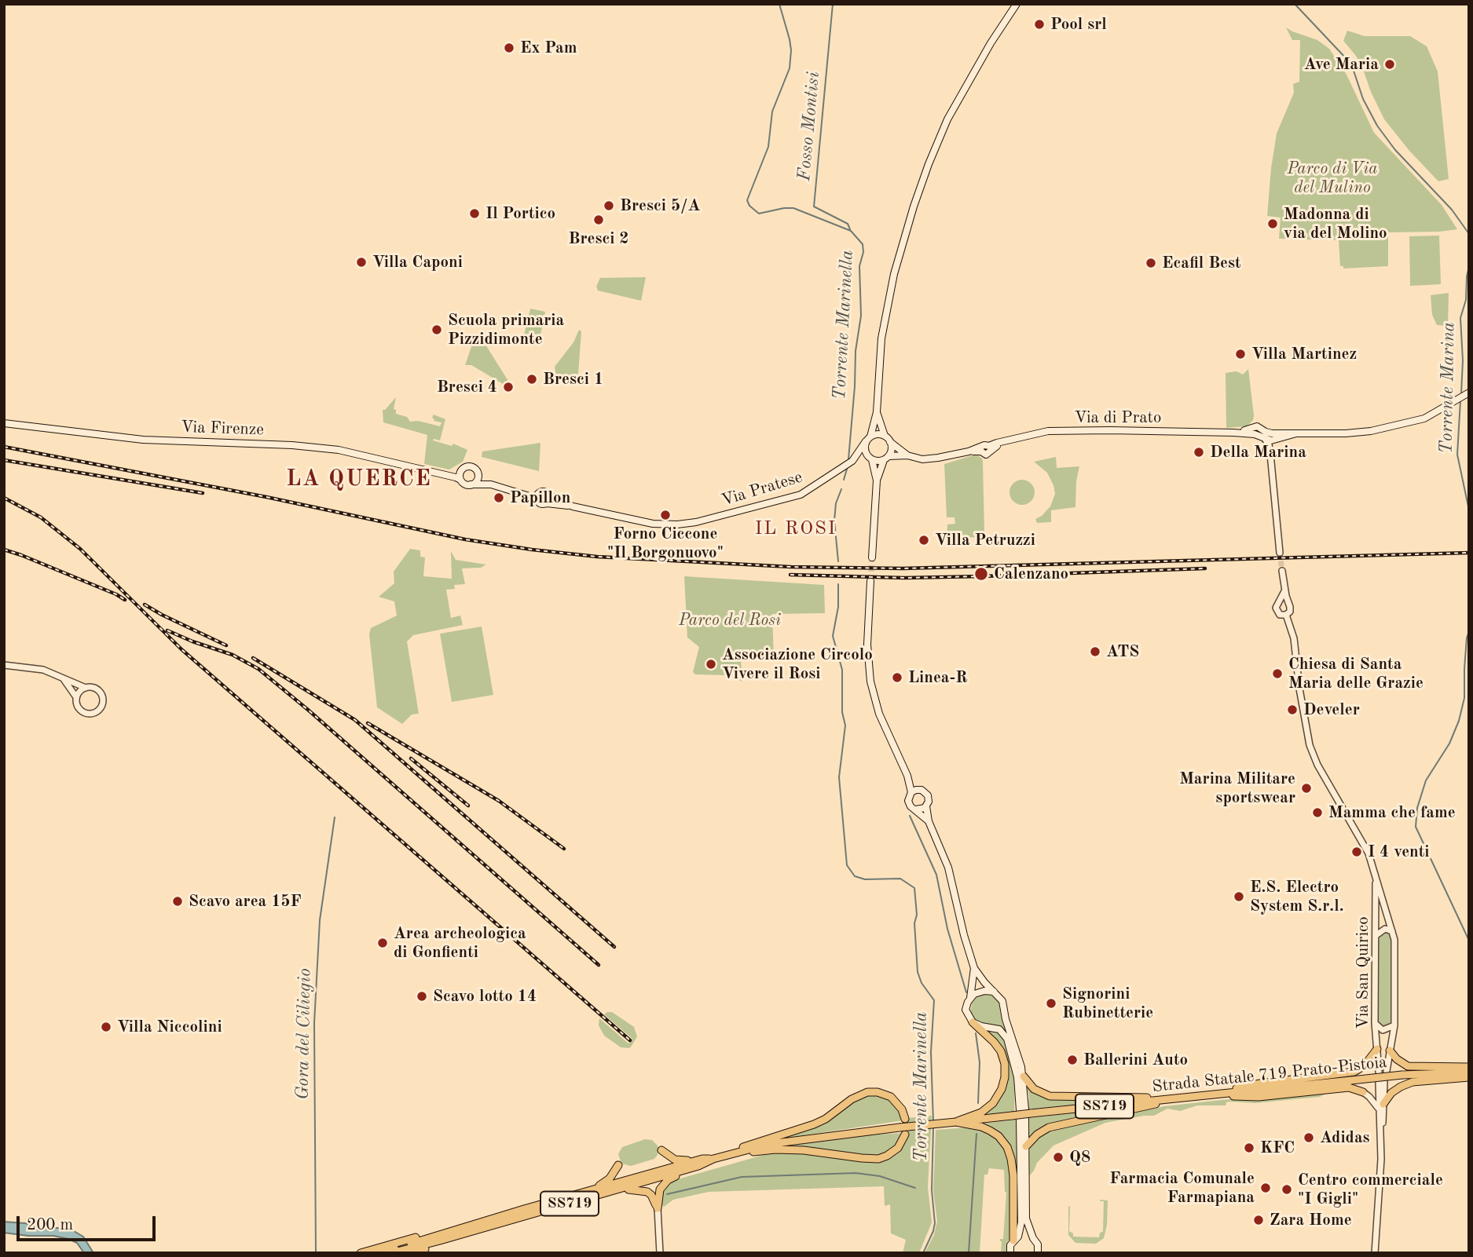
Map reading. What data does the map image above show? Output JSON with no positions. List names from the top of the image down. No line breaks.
{"streets":{"highway":["Strada Statale 719 Prato-Pistoia","SS719"],"main road":["Via di Prato","Via Firenze","Via Pratese"],"street":["Via San Quirico"]},"crossings":[["Via di Prato","Via Pratese"],["Via Firenze","Via Pratese"]],"districts":["LA QUERCE","IL ROSI"],"water":["Fosso Montisi","Torrente Marinella","Torrente Marina","Gora del Ciliegio"],"parks":["Parco di Via del Mulino","Parco del Rosi"],"places":["Pool srl","Ex Pam","Ave Maria","Bresci 5/A","Il Portico","Bresci 2","Madonna di via del Molino","Villa Caponi","Ecafil Best","Scuola primaria Pizzidimonte","Villa Martinez","Bresci 1","Bresci 4","Della Marina","Papillon","Forno Ciccone \"Il Borgonuovo\"","Villa Petruzzi","Calenzano","ATS","Associazione Circolo Vivere il Rosi","Chiesa di Santa Maria delle Grazie","Linea-R","Develer","Marina Militare sportswear","Mamma che fame","I 4 venti","E.S. Electro System S.r.l.","Scavo area 15F","Area archeologica di Gonfienti","Scavo lotto 14","Signorini Rubinetterie","Villa Niccolini","Ballerini Auto","Adidas","KFC","Q8","Farmacia Comunale Farmapiana","Centro commerciale \"I Gigli\"","Zara Home"],"scale_bar":"200 m"}
